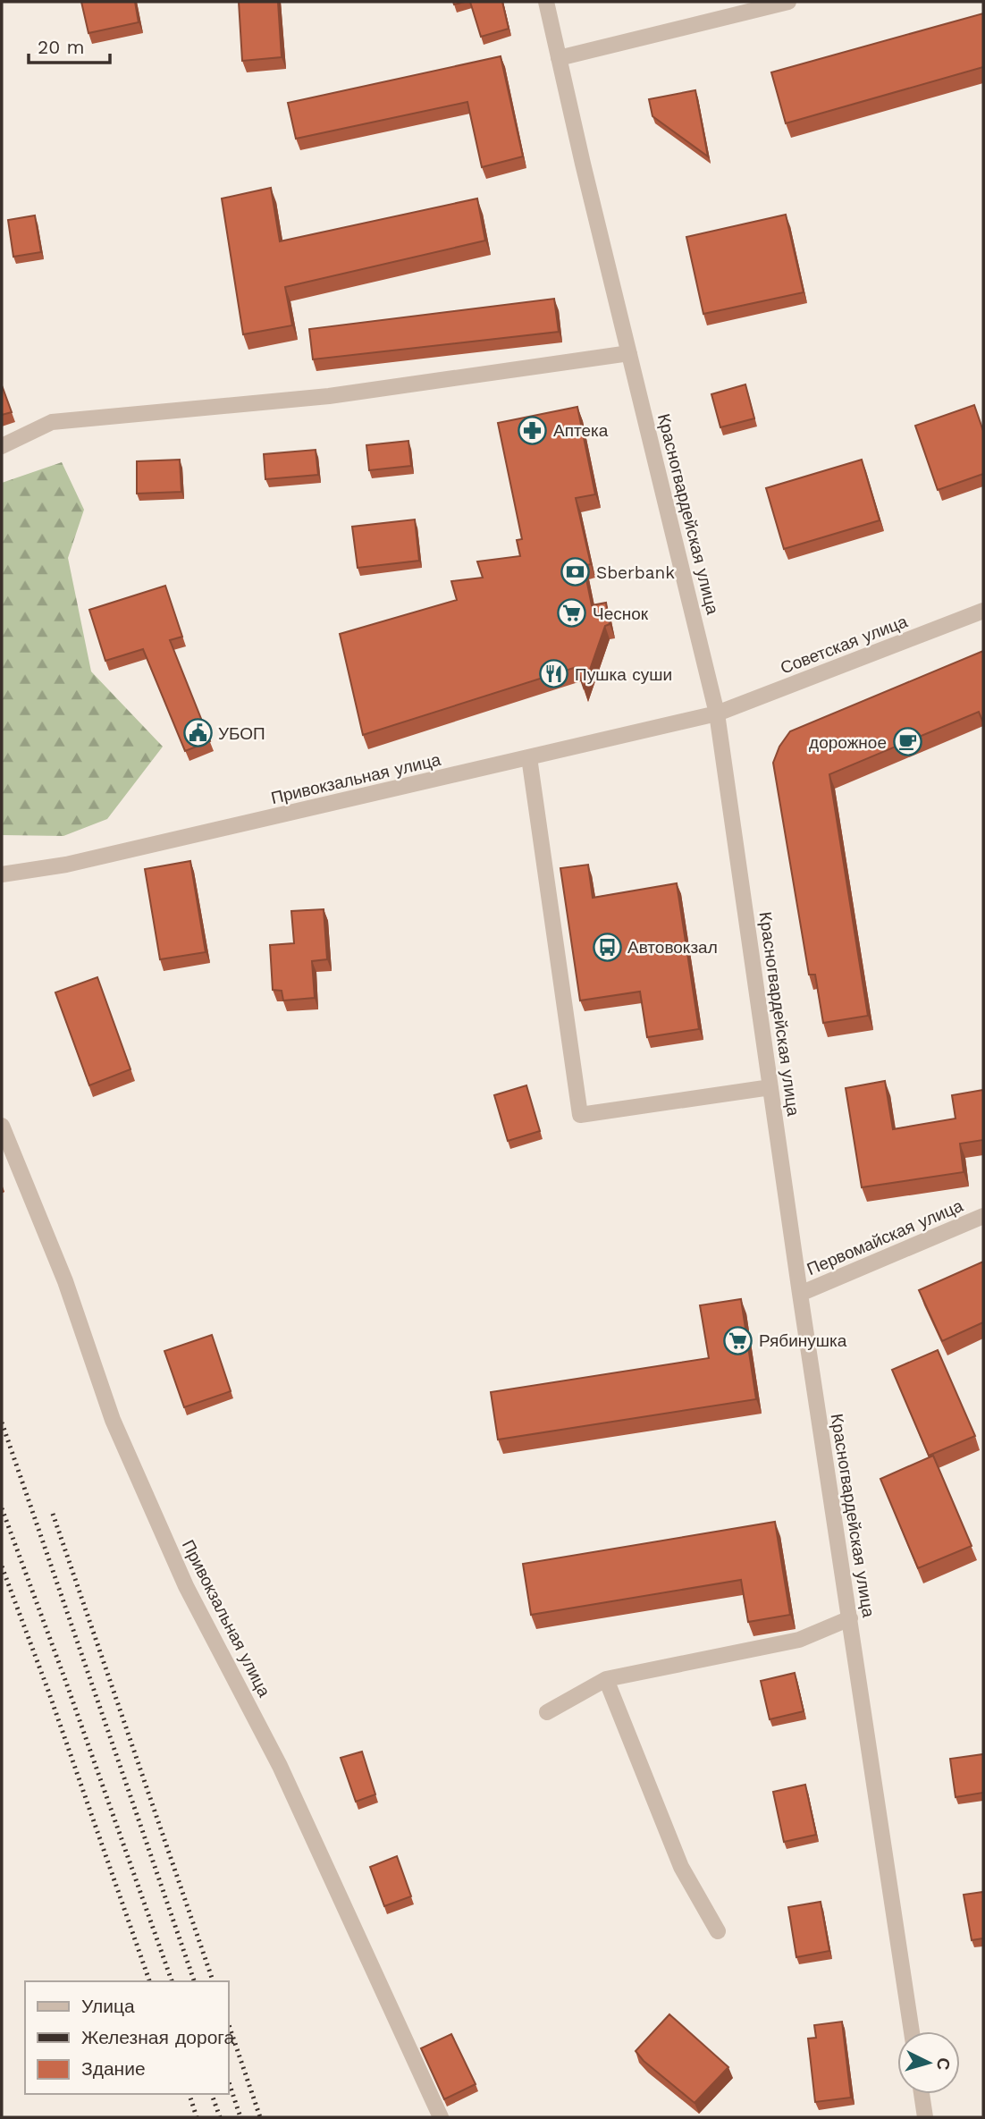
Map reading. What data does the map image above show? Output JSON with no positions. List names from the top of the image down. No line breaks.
{"streets":{"street":["Красногвардейская улица","Советская улица","Привокзальная улица","Первомайская улица"]},"crossings":[["Красногвардейская улица","Советская улица"],["Красногвардейская улица","Привокзальная улица"],["Красногвардейская улица","Первомайская улица"],["Советская улица","Привокзальная улица"]],"places":{"pharmacy":["Аптека"],"bank":["Sberbank"],"supermarket":["Чеснок","Рябинушка"],"restaurant":["Пушка суши"],"public building":["УБОП"],"cafe":["дорожное"],"bus stop":["Автовокзал"]},"legend":["Улица","Железная дорога","Здание"],"scale_bar":"20 m","north":"right"}
